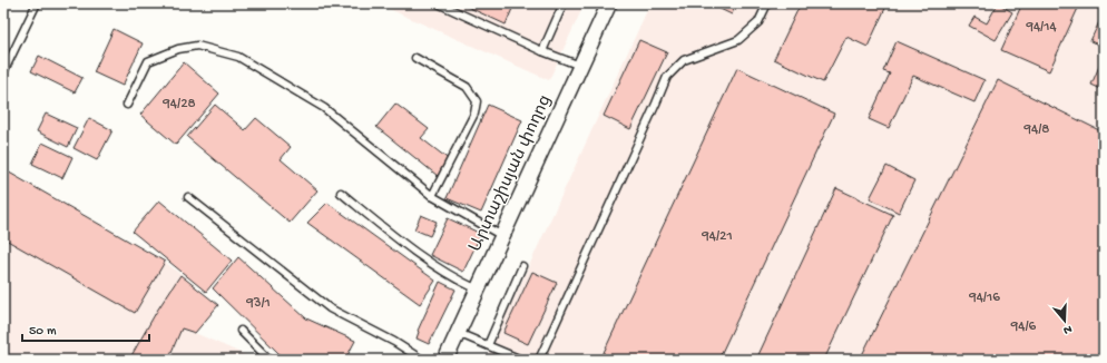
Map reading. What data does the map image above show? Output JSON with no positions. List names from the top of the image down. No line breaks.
{"streets":{"street":["Արտաշիսյան փողոց"]},"house_numbers":["94/14","94/28","94/8","94/21","94/16","93/1","94/6"],"scale_bar":"50 m","north":"bottom"}
